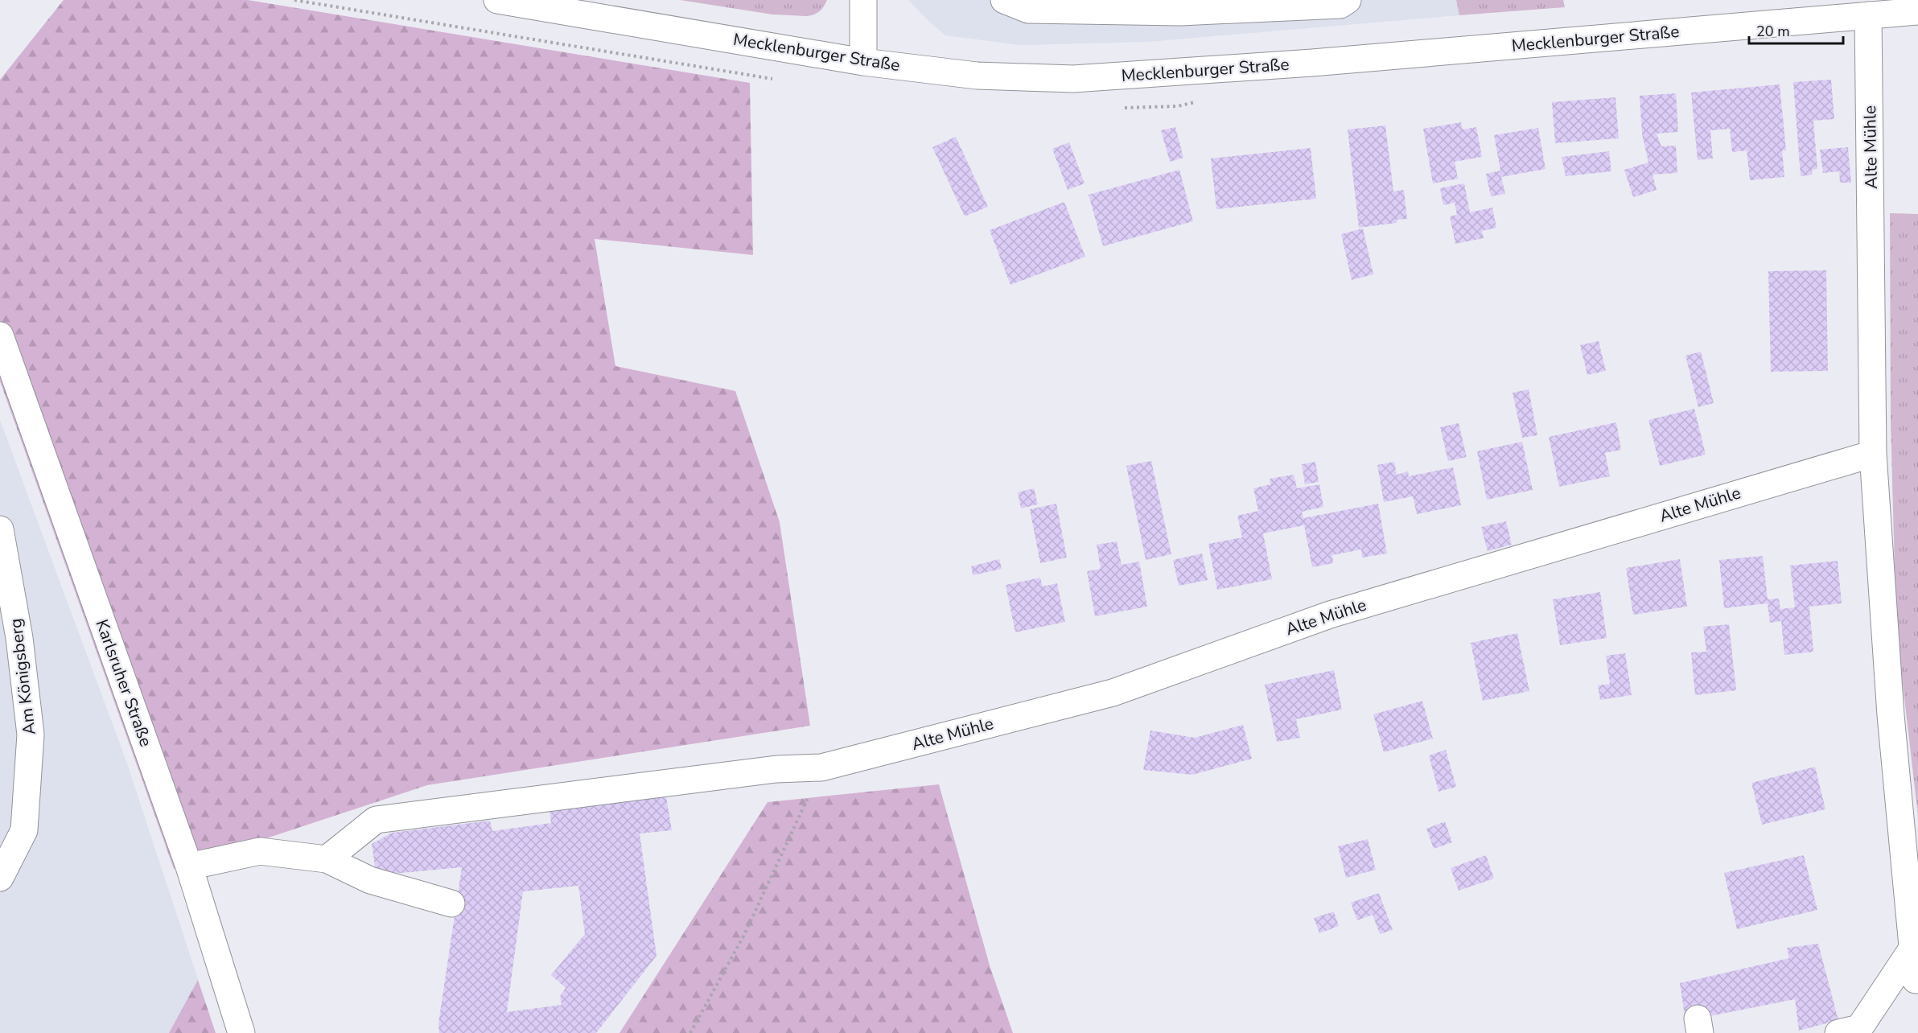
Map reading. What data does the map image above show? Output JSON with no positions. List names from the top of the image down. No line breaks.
{"streets":{"street":["Mecklenburger Straße","Alte Mühle","Am Königsberg","Karlsruher Straße"]},"crossings":[["Mecklenburger Straße","Alte Mühle"]],"scale_bar":"20 m"}
